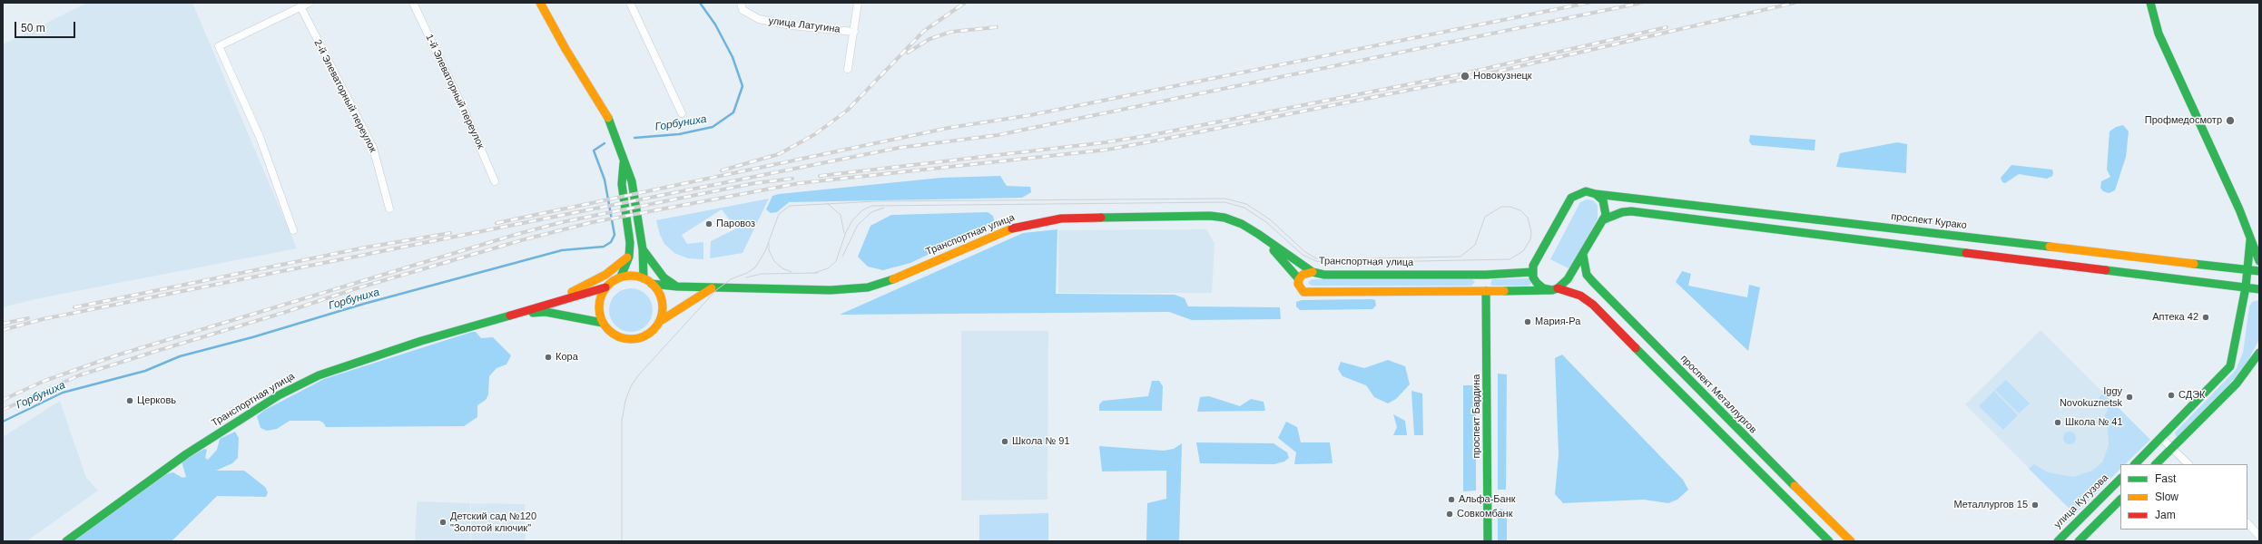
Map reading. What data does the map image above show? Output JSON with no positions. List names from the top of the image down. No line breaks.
{"streets":{"main road":["проспект Курако","Транспортная улица","проспект Металлургов","проспект Бардина","улица Кутузова"],"street":["улица Латугина","1-й Элеваторный переулок","2-й Элеваторный переулок"]},"crossings":[["проспект Курако","Транспортная улица"],["Транспортная улица","проспект Бардина"]],"water":["Горбуниха"],"places":["Новокузнецк","Профмедосмотр","Паровоз","Аптека 42","Мария-Ра","Кора","СДЭК","Iggy Novokuznetsk","Церковь","Школа № 41","Школа № 91","Альфа-Банк","Металлургов 15","Совкомбанк","Детский сад №120 \"Золотой ключик\""],"legend":["Fast","Slow","Jam"],"scale_bar":"50 m"}
